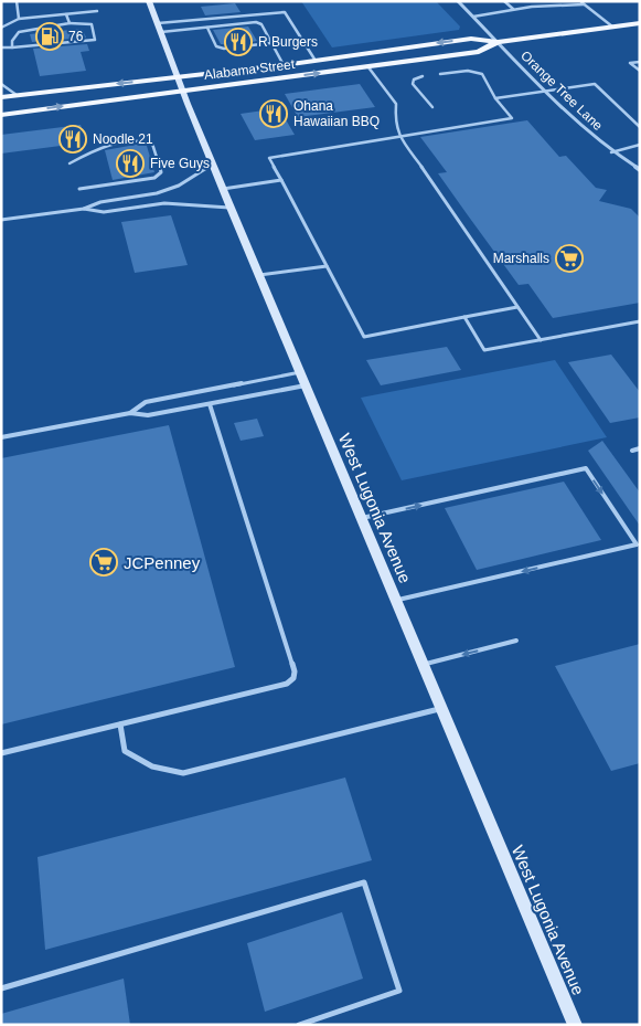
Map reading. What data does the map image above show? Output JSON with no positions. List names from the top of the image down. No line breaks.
{"streets":{"main road":["Alabama Street"],"street":["Orange Tree Lane","West Lugonia Avenue"]},"crossings":[["Alabama Street","Orange Tree Lane"],["Alabama Street","West Lugonia Avenue"]],"places":{"fuel station":["76"],"restaurant":["R Burgers","Ohana Hawaiian BBQ","Noodle 21","Five Guys"],"supermarket":["Marshalls","JCPenney"]}}
